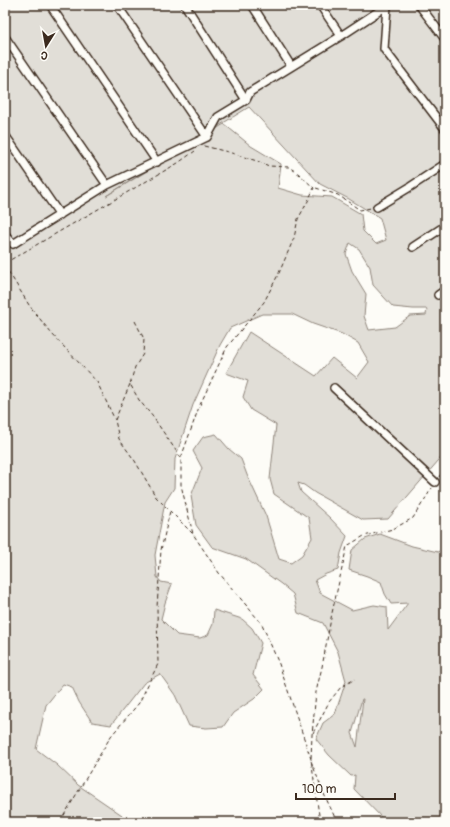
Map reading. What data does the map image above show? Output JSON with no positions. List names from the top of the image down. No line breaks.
{"scale_bar":"100 m","north":"bottom"}
